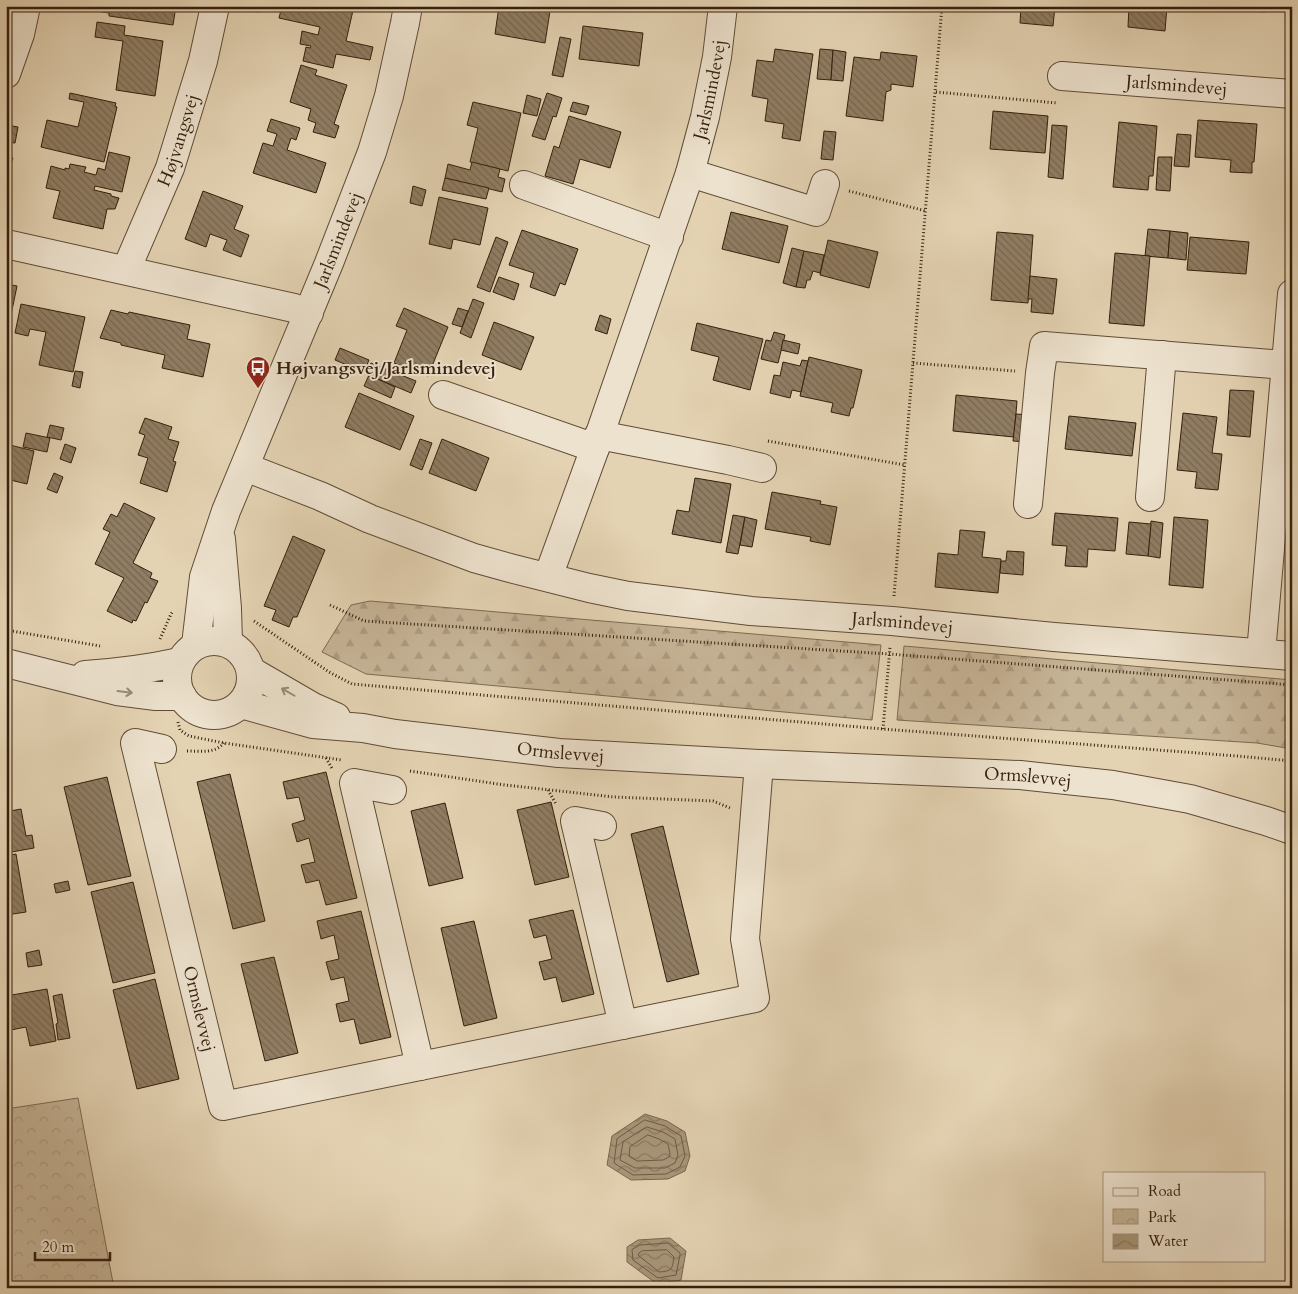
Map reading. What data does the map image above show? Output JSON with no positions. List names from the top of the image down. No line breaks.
{"streets":{"street":["Jarlsmindevej","Højvangsvej","Ormslevvej"]},"crossings":[["Jarlsmindevej","Ormslevvej"]],"places":{"bus stop":["Højvangsvej/Jarlsmindevej"]},"legend":["Road","Park","Water"],"scale_bar":"20 m"}
